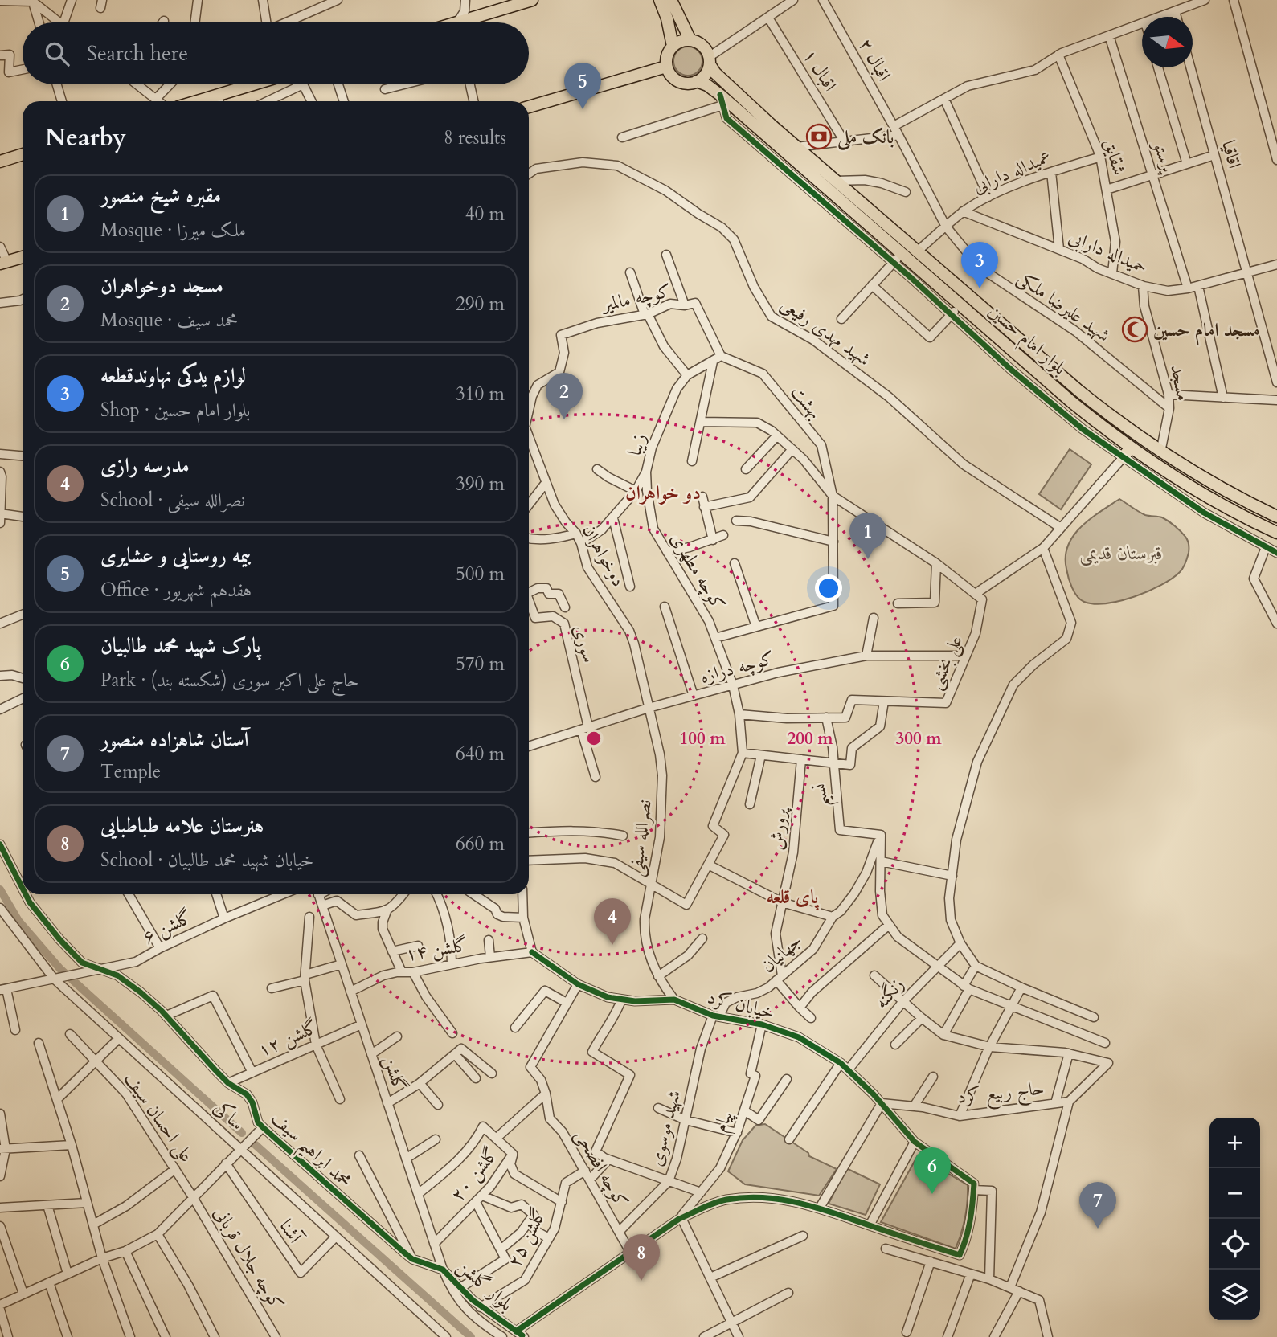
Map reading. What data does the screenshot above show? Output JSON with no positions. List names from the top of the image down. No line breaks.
{"streets":{"main road":["بلوار امام حسین"],"street":["اقبال ۲","اقبال ۱","اقاقیا","شقایق","پرستو","عمیداله دارابی","حمیداله دارابی","کوچه مالمیر","شهید علیرضا ملکی","شهید مهدی رفیعی","مسجد","بهشت","زیبا","دوخواهران","کوچه مطهری","سوری","علی بخشی","کوچه درازه","نسیم","پرورش","نصرالله سیفی","گلشن ۶","گلشن ۱۴","جهانیان","زنگنه","خیابان کرد","گلشن ۱۲","گلشن","حاج ربیع کرد","ساکی","علی احسان سیف","پیام","شهید موسوی","محمد ابراهیم سیف","کوچه افصحی","گلشن ۲۰","آشنا","گلشن ۲۵","کوچه جلال قربانی","بلوار گلشن"]},"crossings":[["اقبال ۲","شهید علیرضا ملکی"],["اقاقیا","حمیداله دارابی"],["شقایق","عمیداله دارابی"],["شقایق","حمیداله دارابی"],["پرستو","حمیداله دارابی"],["عمیداله دارابی","حمیداله دارابی"],["عمیداله دارابی","شهید علیرضا ملکی"],["عمیداله دارابی","بلوار امام حسین"],["حمیداله دارابی","مسجد"],["کوچه مالمیر","بهشت"],["کوچه مالمیر","زیبا"],["شهید علیرضا ملکی","مسجد"],["بلوار امام حسین","مسجد"],["بهشت","زیبا"],["زیبا","دوخواهران"],["زیبا","کوچه مطهری"],["دوخواهران","کوچه درازه"],["دوخواهران","نصرالله سیفی"],["کوچه مطهری","کوچه درازه"],["سوری","کوچه درازه"],["علی بخشی","کوچه درازه"],["علی بخشی","نسیم"],["کوچه درازه","نصرالله سیفی"],["نسیم","جهانیان"],["پرورش","جهانیان"],["نصرالله سیفی","خیابان کرد"],["گلشن ۶","ساکی"],["گلشن ۶","محمد ابراهیم سیف"],["گلشن ۱۴","خیابان کرد"],["گلشن ۱۴","گلشن"],["جهانیان","خیابان کرد"],["جهانیان","شهید موسوی"],["زنگنه","خیابان کرد"],["خیابان کرد","حاج ربیع کرد"],["خیابان کرد","پیام"],["خیابان کرد","شهید موسوی"],["خیابان کرد","کوچه افصحی"],["گلشن ۱۲","گلشن"],["گلشن ۱۲","محمد ابراهیم سیف"],["گلشن","محمد ابراهیم سیف"],["گلشن","گلشن ۲۰"],["گلشن","بلوار گلشن"],["ساکی","آشنا"],["علی احسان سیف","کوچه جلال قربانی"],["شهید موسوی","کوچه افصحی"],["محمد ابراهیم سیف","بلوار گلشن"],["کوچه افصحی","گلشن ۲۵"],["گلشن ۲۵","بلوار گلشن"]],"districts":["دو خواهران","پای قلعه"],"parks":["قبرستان قدیمی"],"places":{"bank":["بانک ملی"],"mosque":["مسجد امام حسین"]},"north":"right","page":{"search":"Search here","pins":["5","3","2","1","4","6","7","8"],"heading":["Nearby","8 results"],"list":[{"mark":"1","name":"مقبره شیخ منصور","note":"Mosque · ملک میرزا","value":"40 m"},{"mark":"2","name":"مسجد دوخواهران","note":"Mosque · محمد سیف","value":"290 m"},{"mark":"3","name":"لوازم یدکی نهاوندقطعه","note":"Shop · بلوار امام حسین","value":"310 m"},{"mark":"4","name":"مدرسه رازی","note":"School · نصرالله سیفی","value":"390 m"},{"mark":"5","name":"بیمه روستایی و عشایری","note":"Office · هفدهم شهریور","value":"500 m"},{"mark":"6","name":"پارک شهید محمد طالبیان","note":"Park · حاج علی اکبر سوری (شکسته بند)","value":"570 m"},{"mark":"7","name":"آستان شاهزاده منصور","note":"Temple","value":"640 m"},{"mark":"8","name":"هنرستان علامه طباطبایی","note":"School · خیابان شهید محمد طالبیان","value":"660 m"}],"map_buttons":["+","−"]},"rings":["100 m","200 m","300 m"]}
